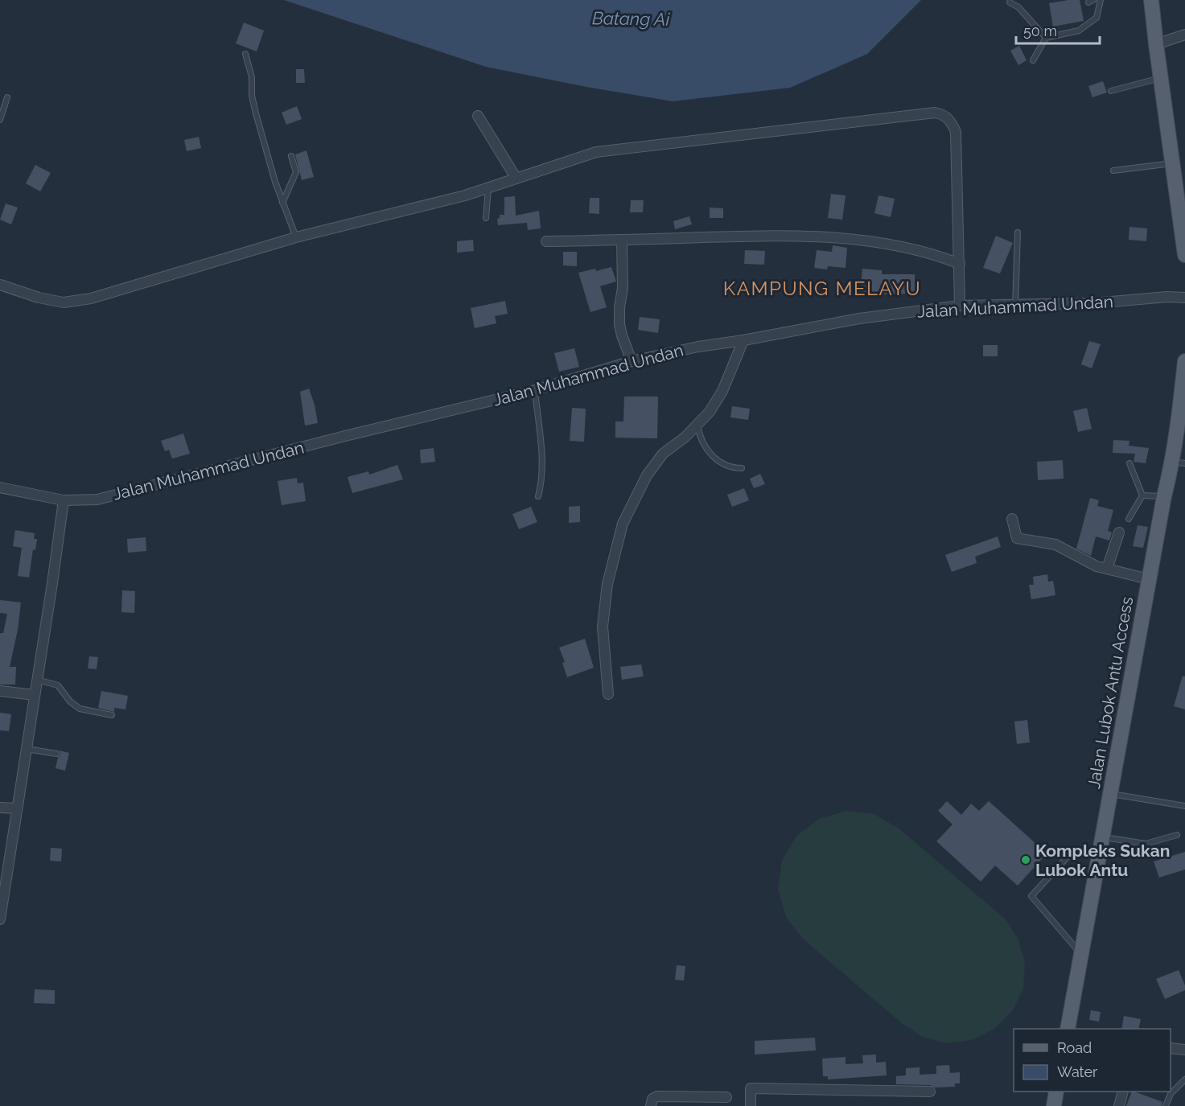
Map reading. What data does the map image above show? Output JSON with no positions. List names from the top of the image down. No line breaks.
{"streets":{"main road":["Jalan Lubok Antu Access"],"street":["Jalan Muhammad Undan"]},"districts":["KAMPUNG MELAYU"],"water":["Batang Ai"],"places":["Kompleks Sukan Lubok Antu"],"legend":["Road","Water"],"scale_bar":"50 m"}
